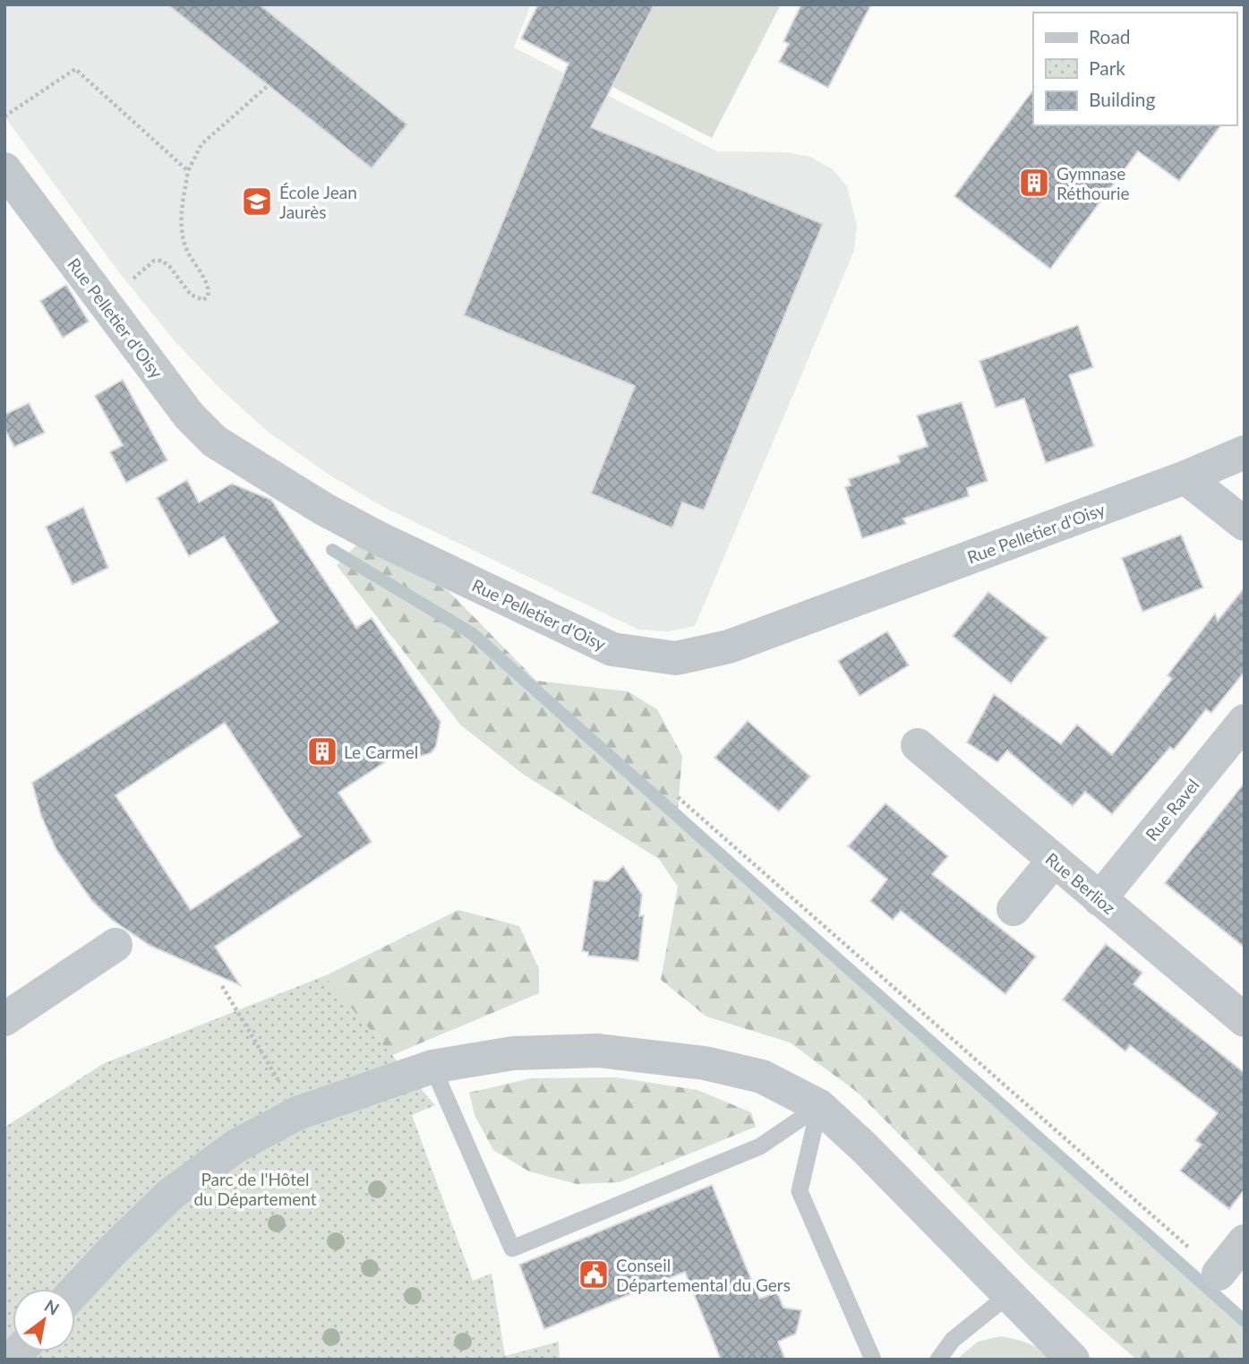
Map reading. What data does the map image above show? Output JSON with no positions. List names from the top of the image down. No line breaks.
{"streets":{"street":["Rue Pelletier d'Oisy","Rue Ravel","Rue Berlioz"]},"crossings":[["Rue Ravel","Rue Berlioz"]],"parks":["Parc de l'Hôtel du Département"],"places":{"building":["Gymnase Réthourie","Le Carmel"],"school or university":["École Jean Jaurès"],"public building":["Conseil Départemental du Gers"]},"legend":["Road","Park","Building"],"north":"top right"}
